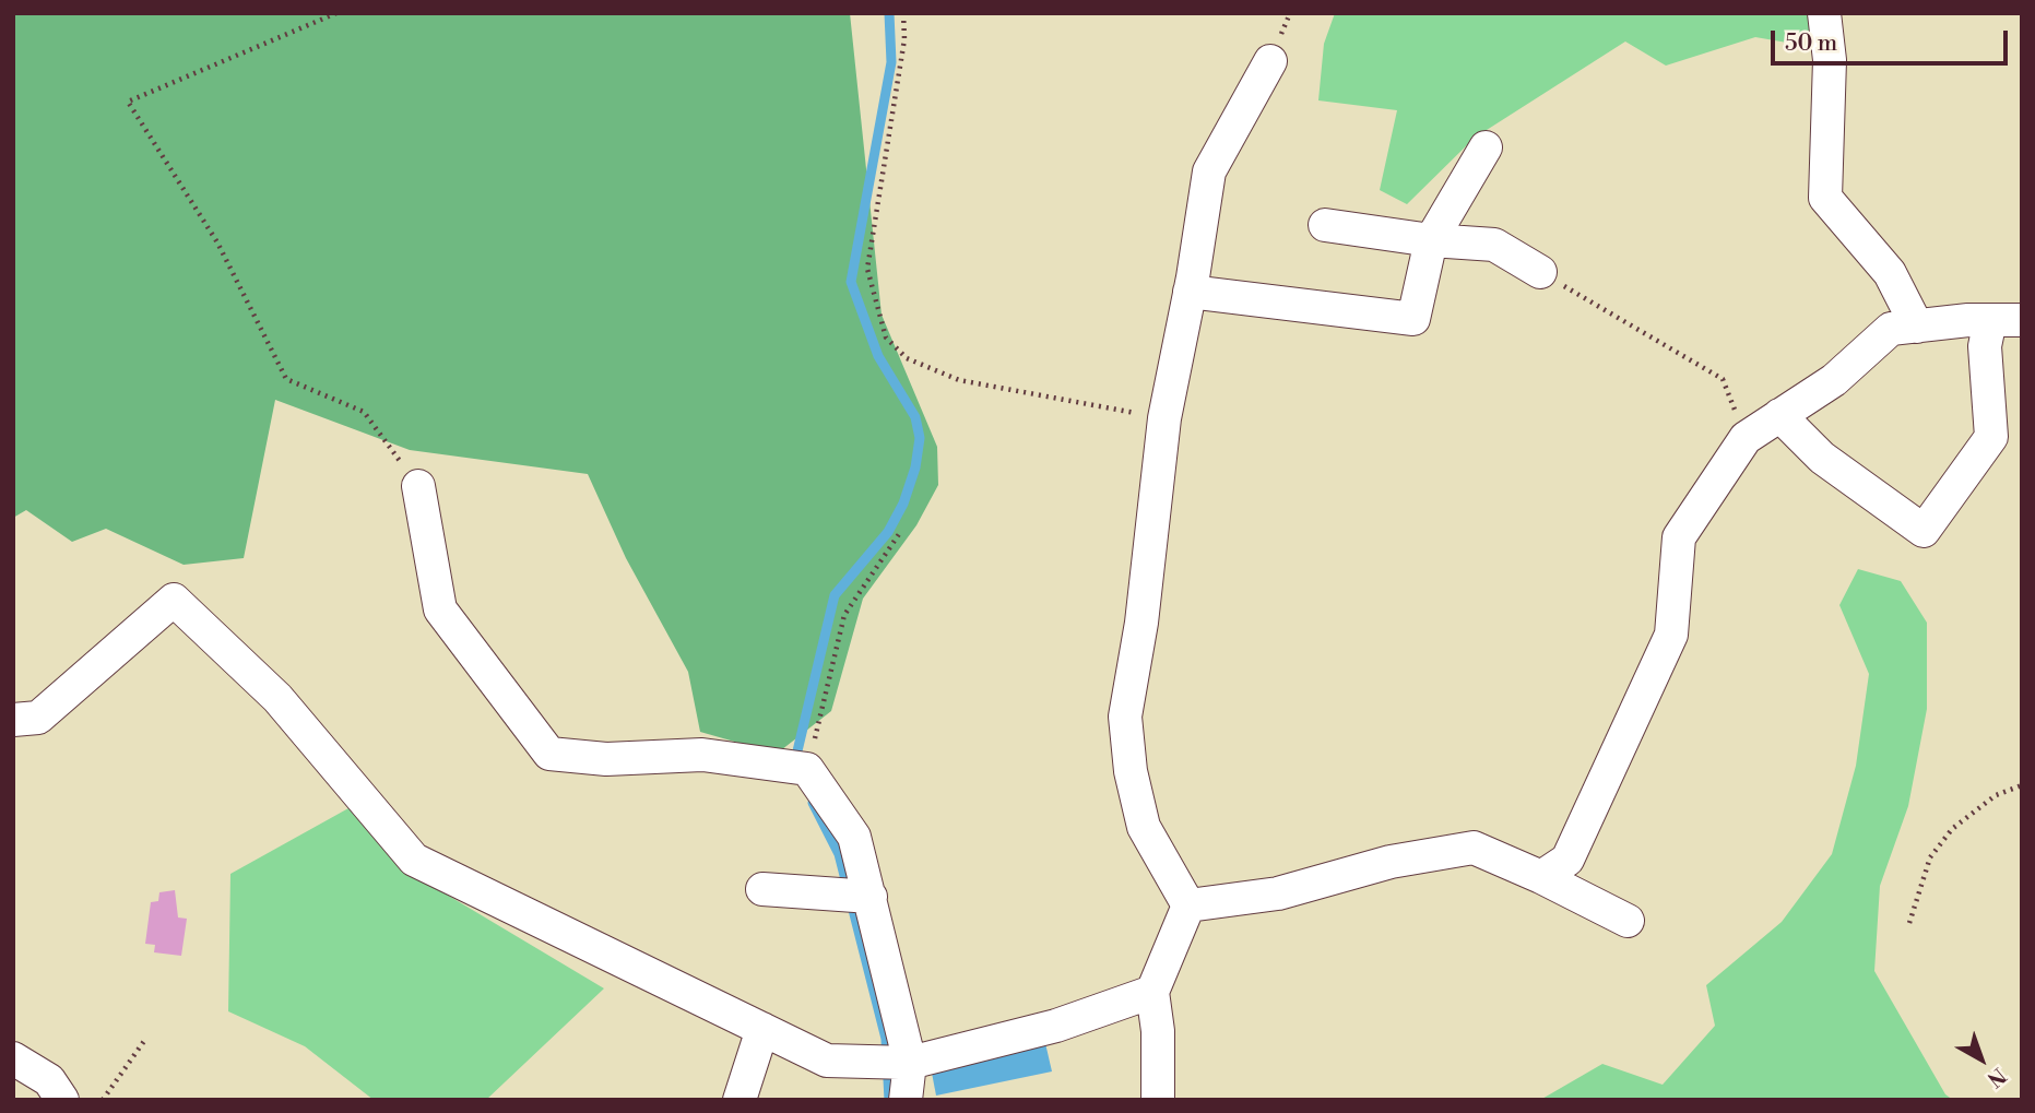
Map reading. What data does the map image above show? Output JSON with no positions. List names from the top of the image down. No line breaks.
{"scale_bar":"50 m","north":"bottom right"}
